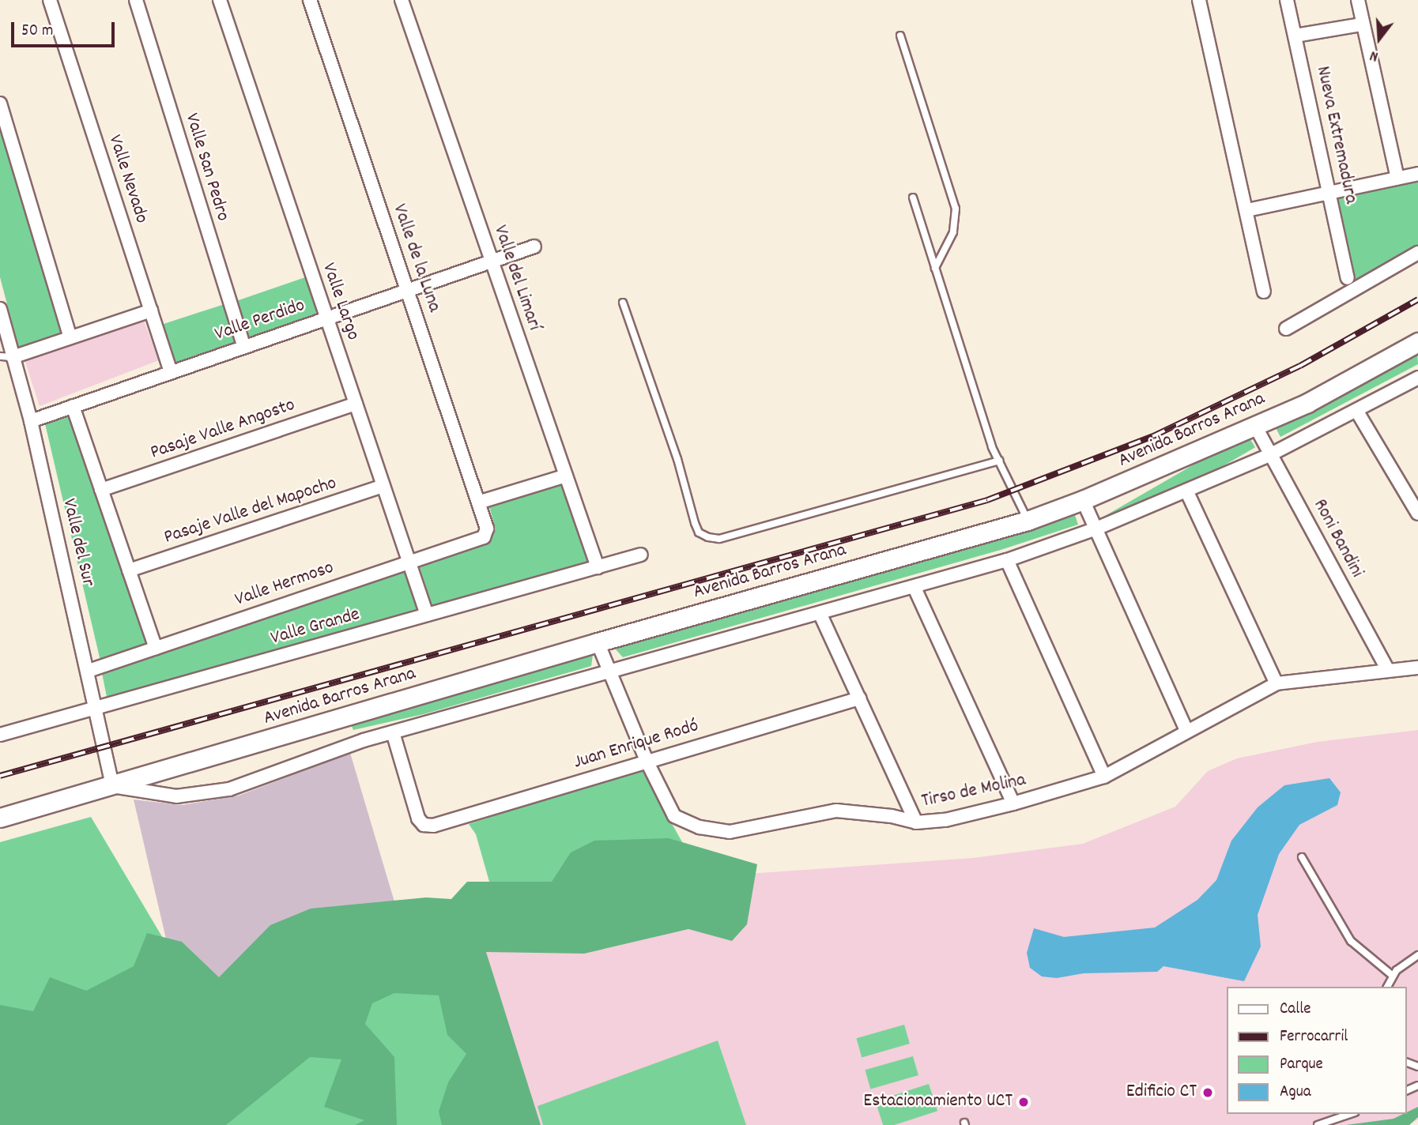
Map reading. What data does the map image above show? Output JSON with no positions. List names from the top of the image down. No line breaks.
{"streets":{"main road":["Avenida Barros Arana"],"street":["Nueva Extremadura","Valle San Pedro","Valle Nevado","Valle de la Luna","Valle del Limarí","Valle Largo","Valle Perdido","Pasaje Valle Angosto","Pasaje Valle del Mapocho","Roni Bandini","Valle del Sur","Valle Hermoso","Valle Grande","Juan Enrique Rodó","Tirso de Molina"]},"crossings":[["Valle San Pedro","Valle Perdido"],["Valle Nevado","Valle Perdido"],["Valle de la Luna","Valle Perdido"],["Valle de la Luna","Valle Hermoso"],["Valle del Limarí","Valle Perdido"],["Valle del Limarí","Valle Grande"],["Valle Largo","Valle Perdido"],["Valle Largo","Pasaje Valle Angosto"],["Valle Largo","Pasaje Valle del Mapocho"],["Valle Largo","Valle Hermoso"],["Valle Largo","Valle Grande"],["Valle Perdido","Valle del Sur"],["Avenida Barros Arana","Roni Bandini"],["Avenida Barros Arana","Valle del Sur"],["Avenida Barros Arana","Juan Enrique Rodó"],["Avenida Barros Arana","Tirso de Molina"],["Roni Bandini","Tirso de Molina"],["Valle del Sur","Valle Hermoso"],["Valle del Sur","Valle Grande"],["Juan Enrique Rodó","Tirso de Molina"]],"places":["Edificio CT","Estacionamiento UCT"],"legend":["Calle","Ferrocarril","Parque","Agua"],"scale_bar":"50 m","north":"bottom"}
